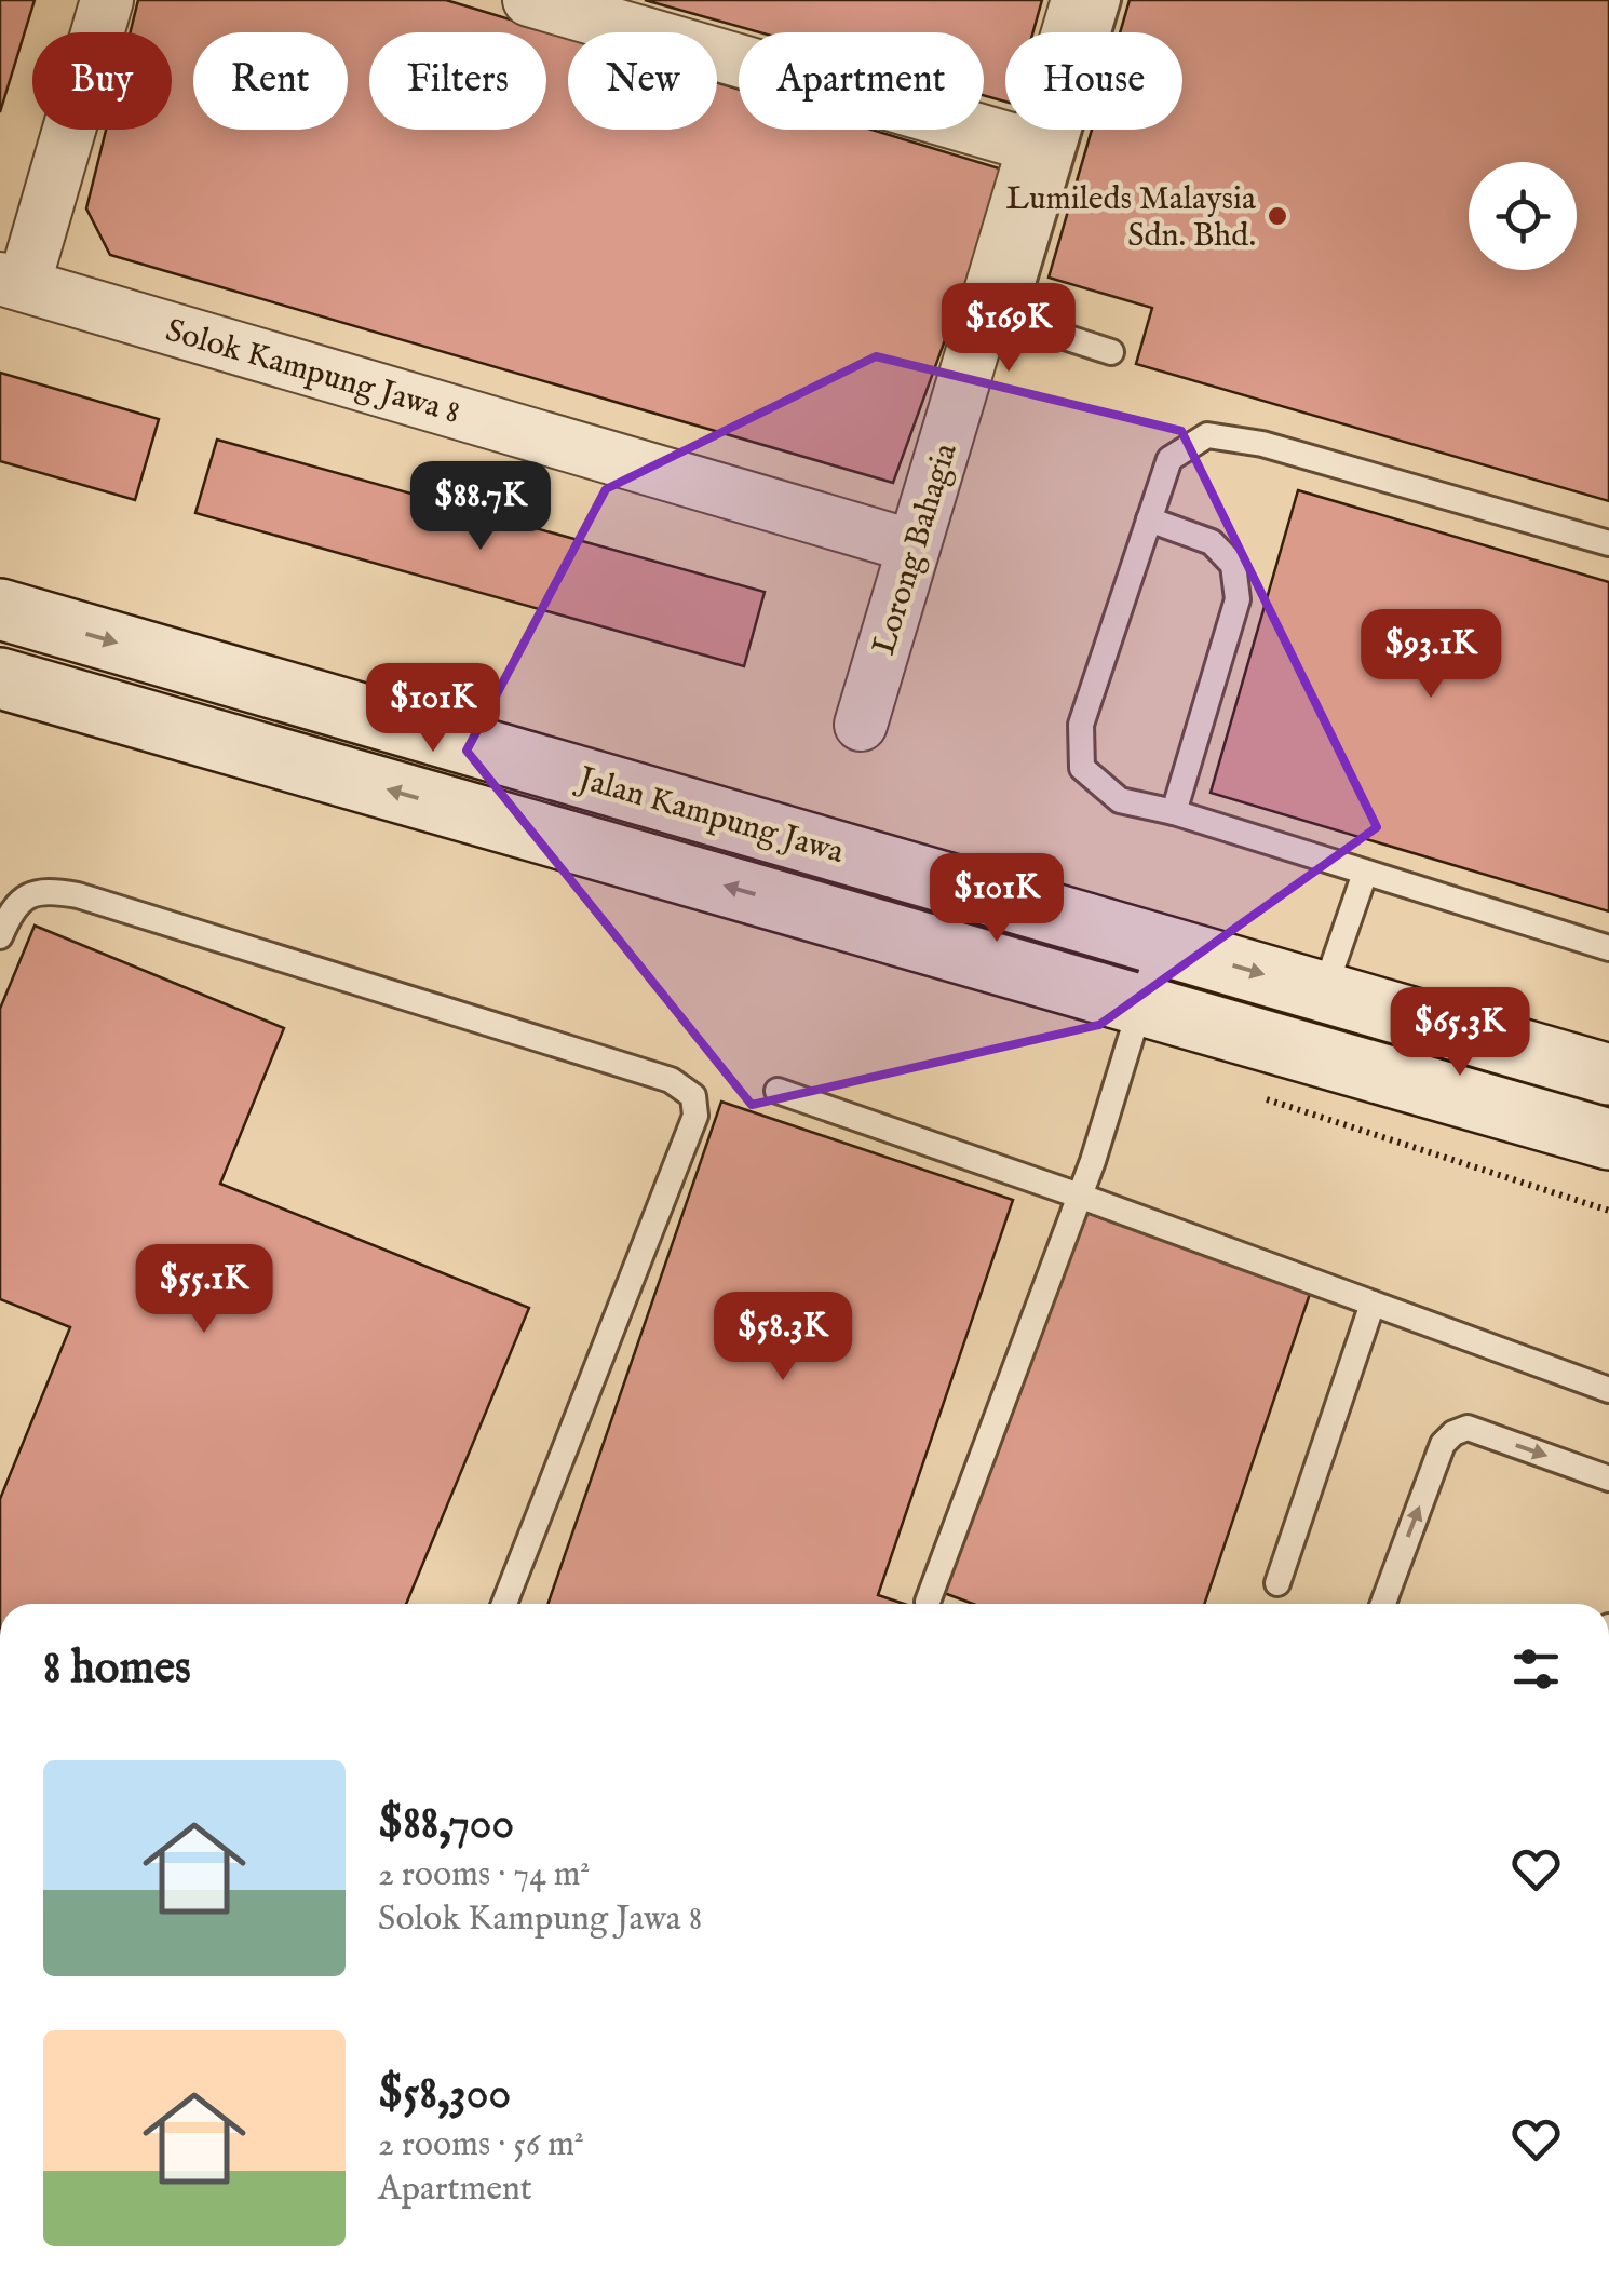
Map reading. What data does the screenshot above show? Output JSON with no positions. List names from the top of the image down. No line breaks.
{"streets":{"street":["Solok Kampung Jawa 8","Lorong Bahagia","Jalan Kampung Jawa"]},"crossings":[["Solok Kampung Jawa 8","Lorong Bahagia"]],"places":["Lumileds Malaysia Sdn. Bhd."],"page":{"chip":["Buy","Rent","Filters","New","Apartment","House"],"price":["$169K","$88.7K","$93.1K","$101K","$101K","$65.3K","$55.1K","$58.3K"],"heading":"8 homes","list":[{"name":"$88,700","note":"2 rooms · 74 m² · Solok Kampung Jawa 8"},{"name":"$58,300","note":"2 rooms · 56 m² · Apartment"}]}}
